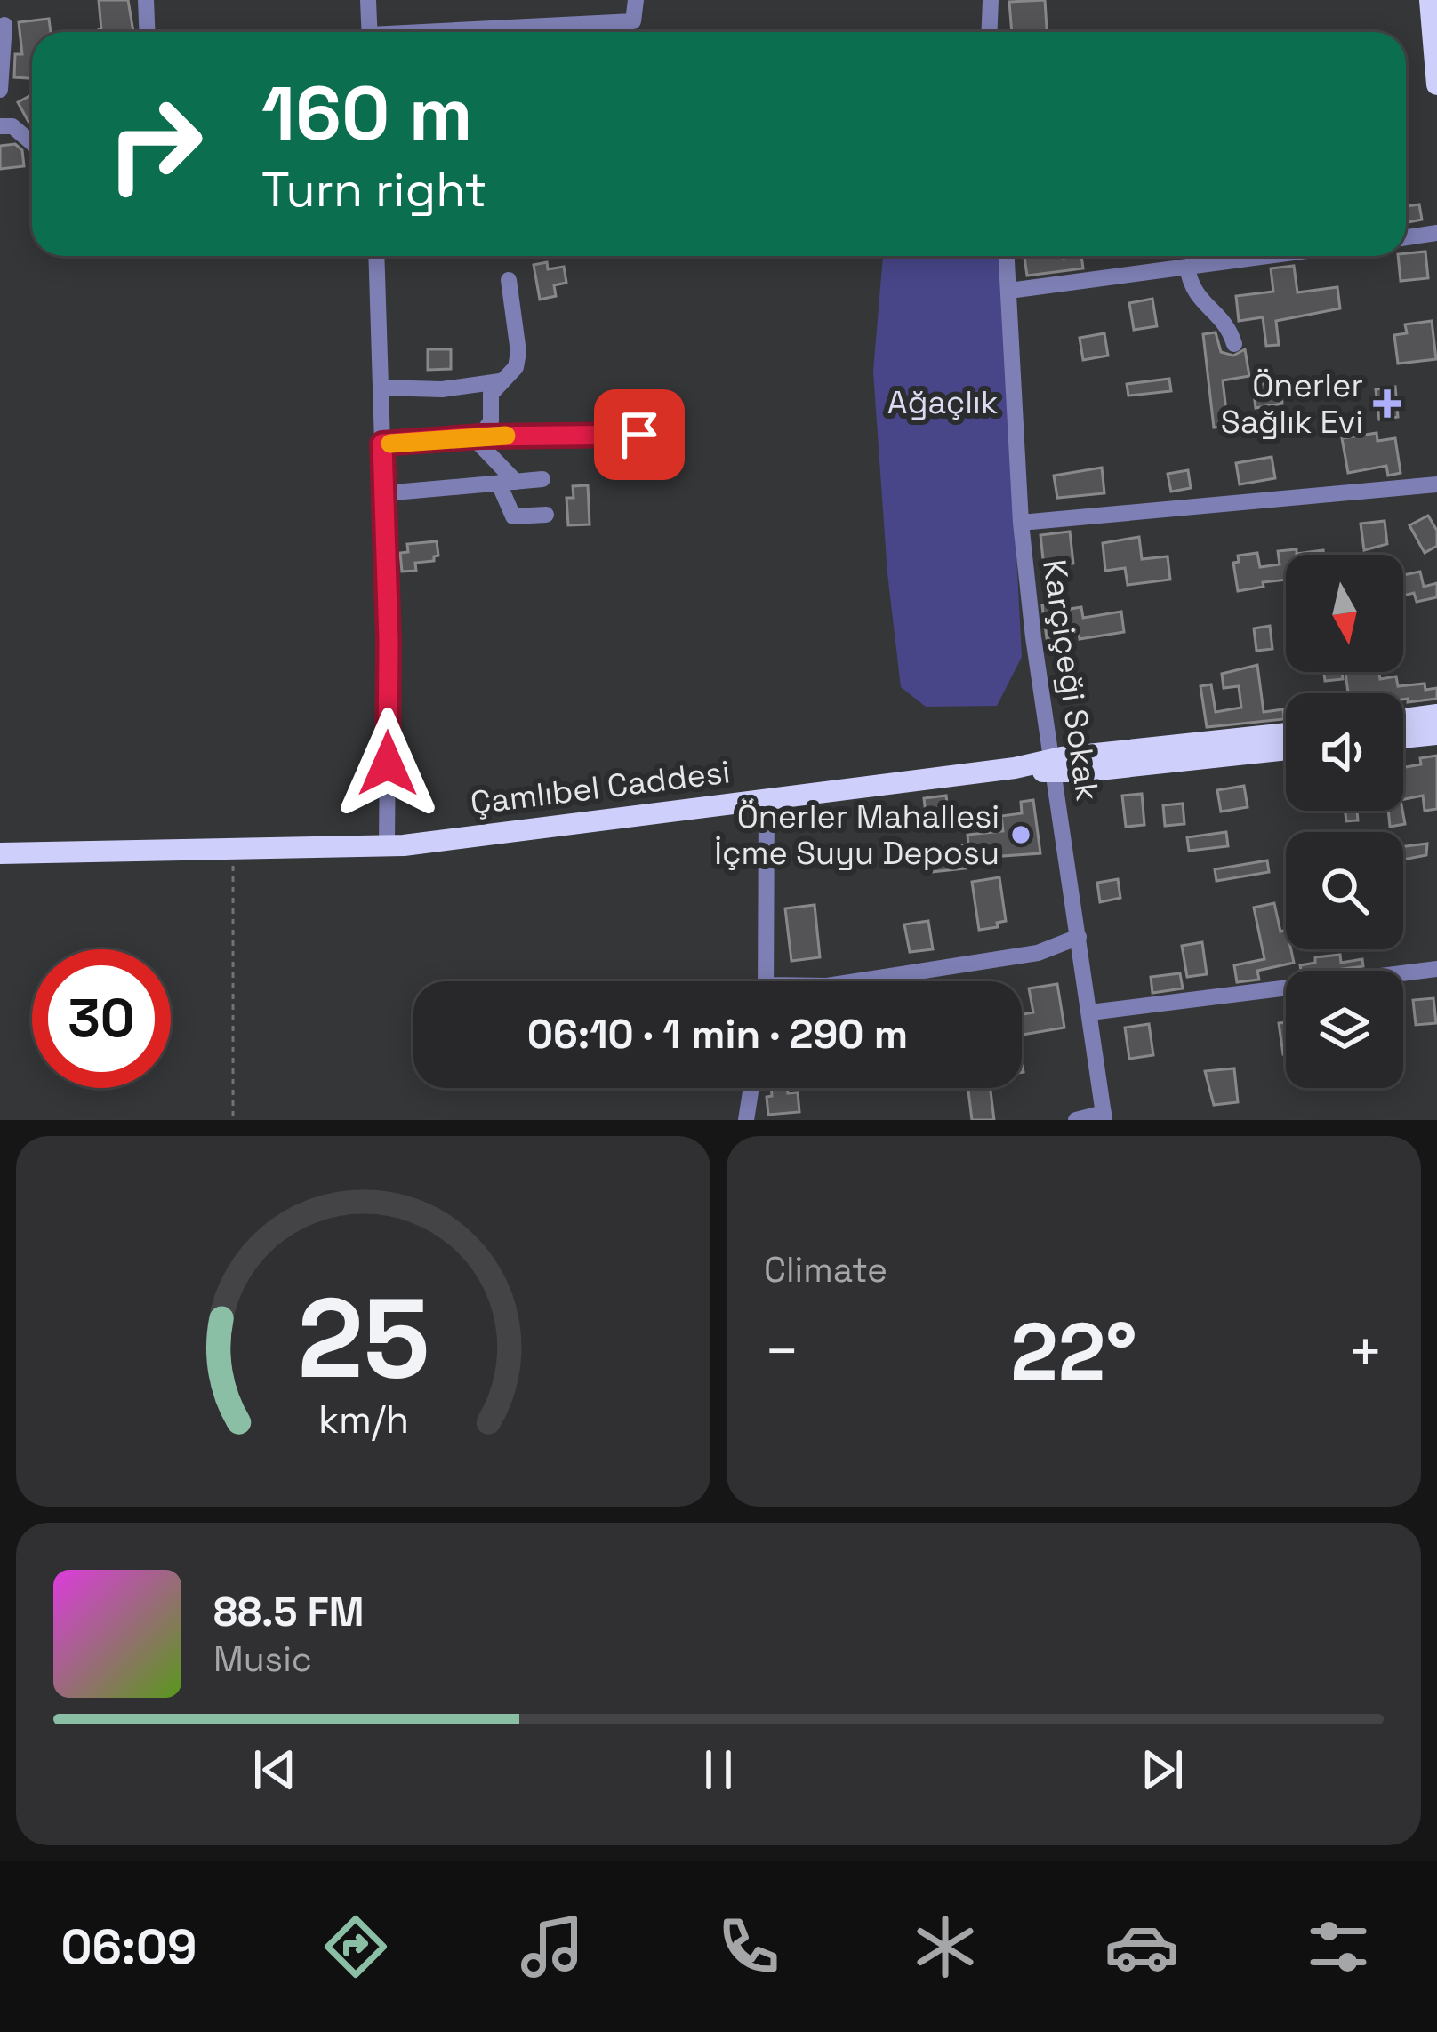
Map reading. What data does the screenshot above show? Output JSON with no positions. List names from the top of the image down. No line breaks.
{"streets":{"main road":["Çamlıbel Caddesi"],"street":["Karçiçeği Sokak"]},"crossings":[["Karçiçeği Sokak","Çamlıbel Caddesi"]],"parks":["Ağaçlık"],"places":{"health":["Önerler Sağlık Evi"],"other":["Önerler Mahallesi İçme Suyu Deposu"]},"north":"bottom","page":{"turn":["160 m","Turn right"],"limit":"30","trip":"06:10 · 1 min · 290 m","tile":"Climate","heat":["−","22°","+"],"song":["88.5 FM","Music"],"tabs":"06:09","gauge":["25","km/h"]}}
